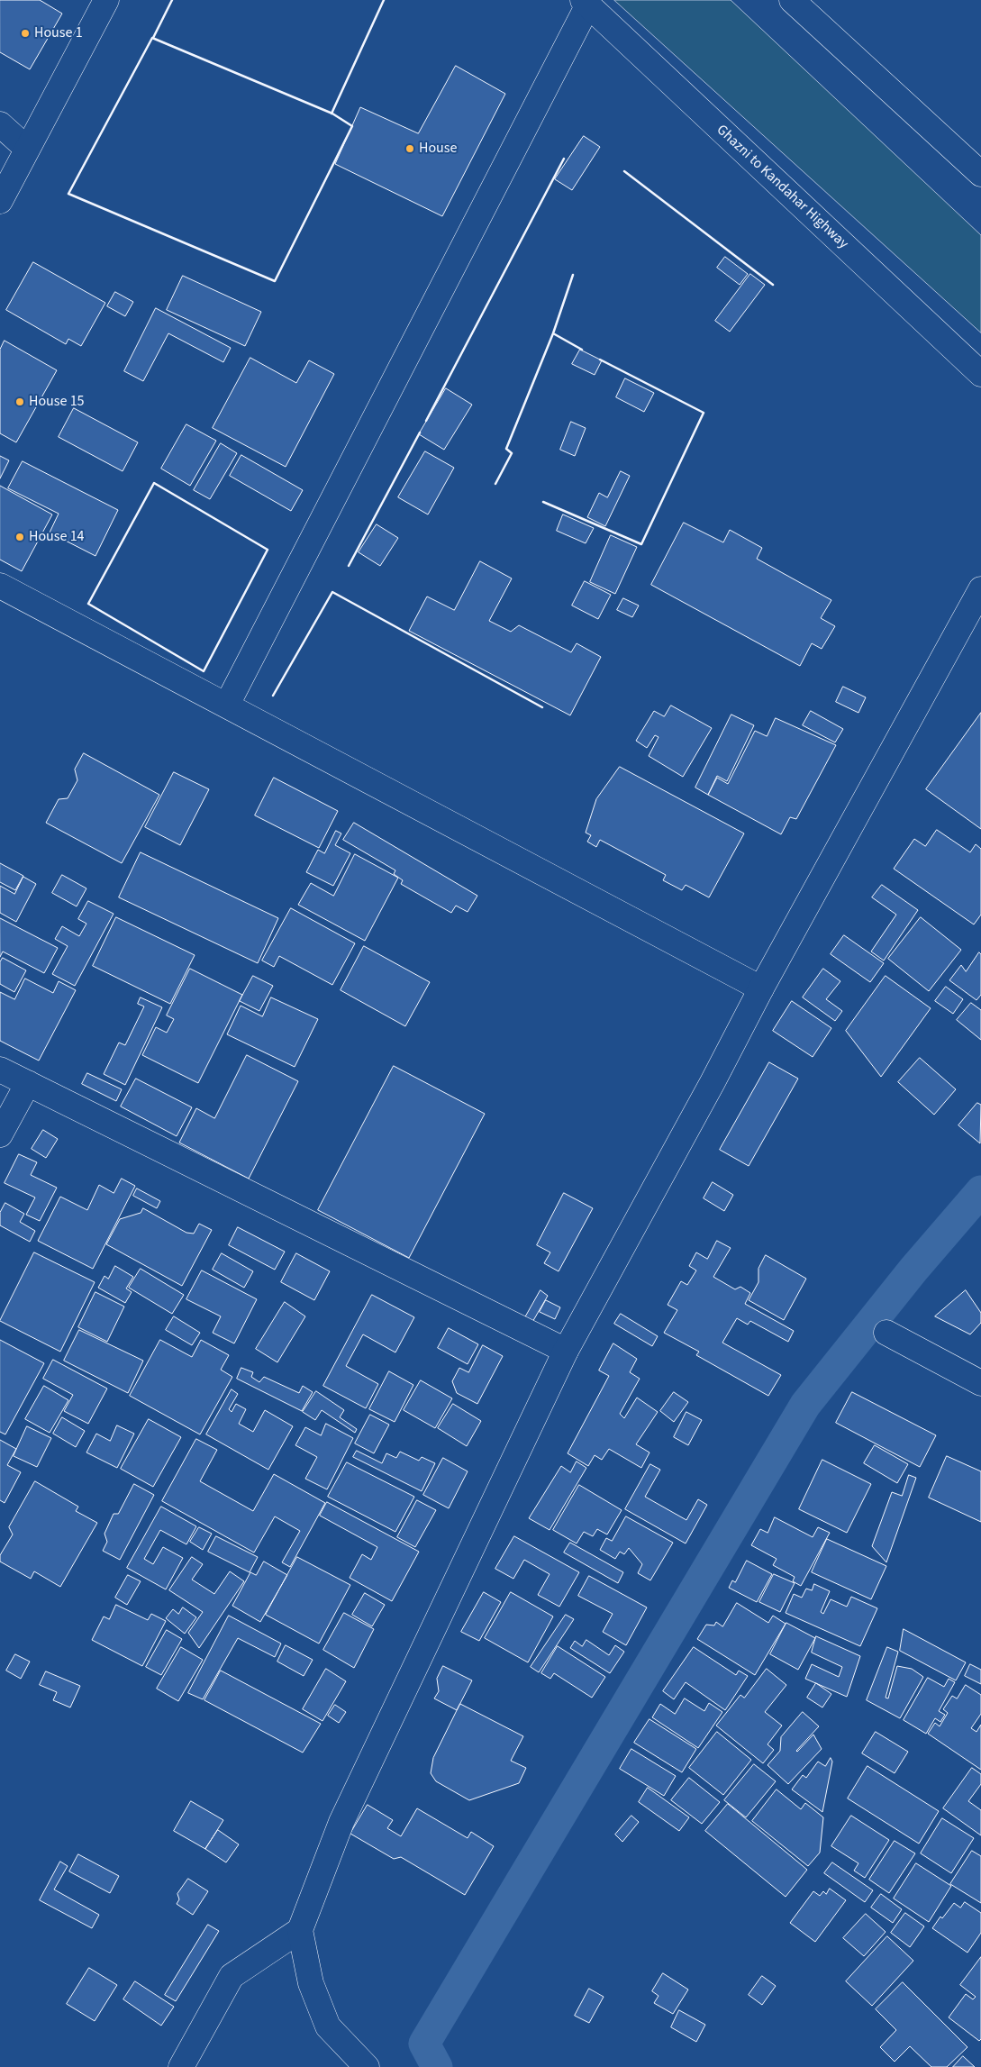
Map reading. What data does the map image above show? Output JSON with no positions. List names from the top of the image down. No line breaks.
{"streets":{"main road":["Ghazni to Kandahar Highway"]},"places":["House 1","House","House 15","House 14"]}
